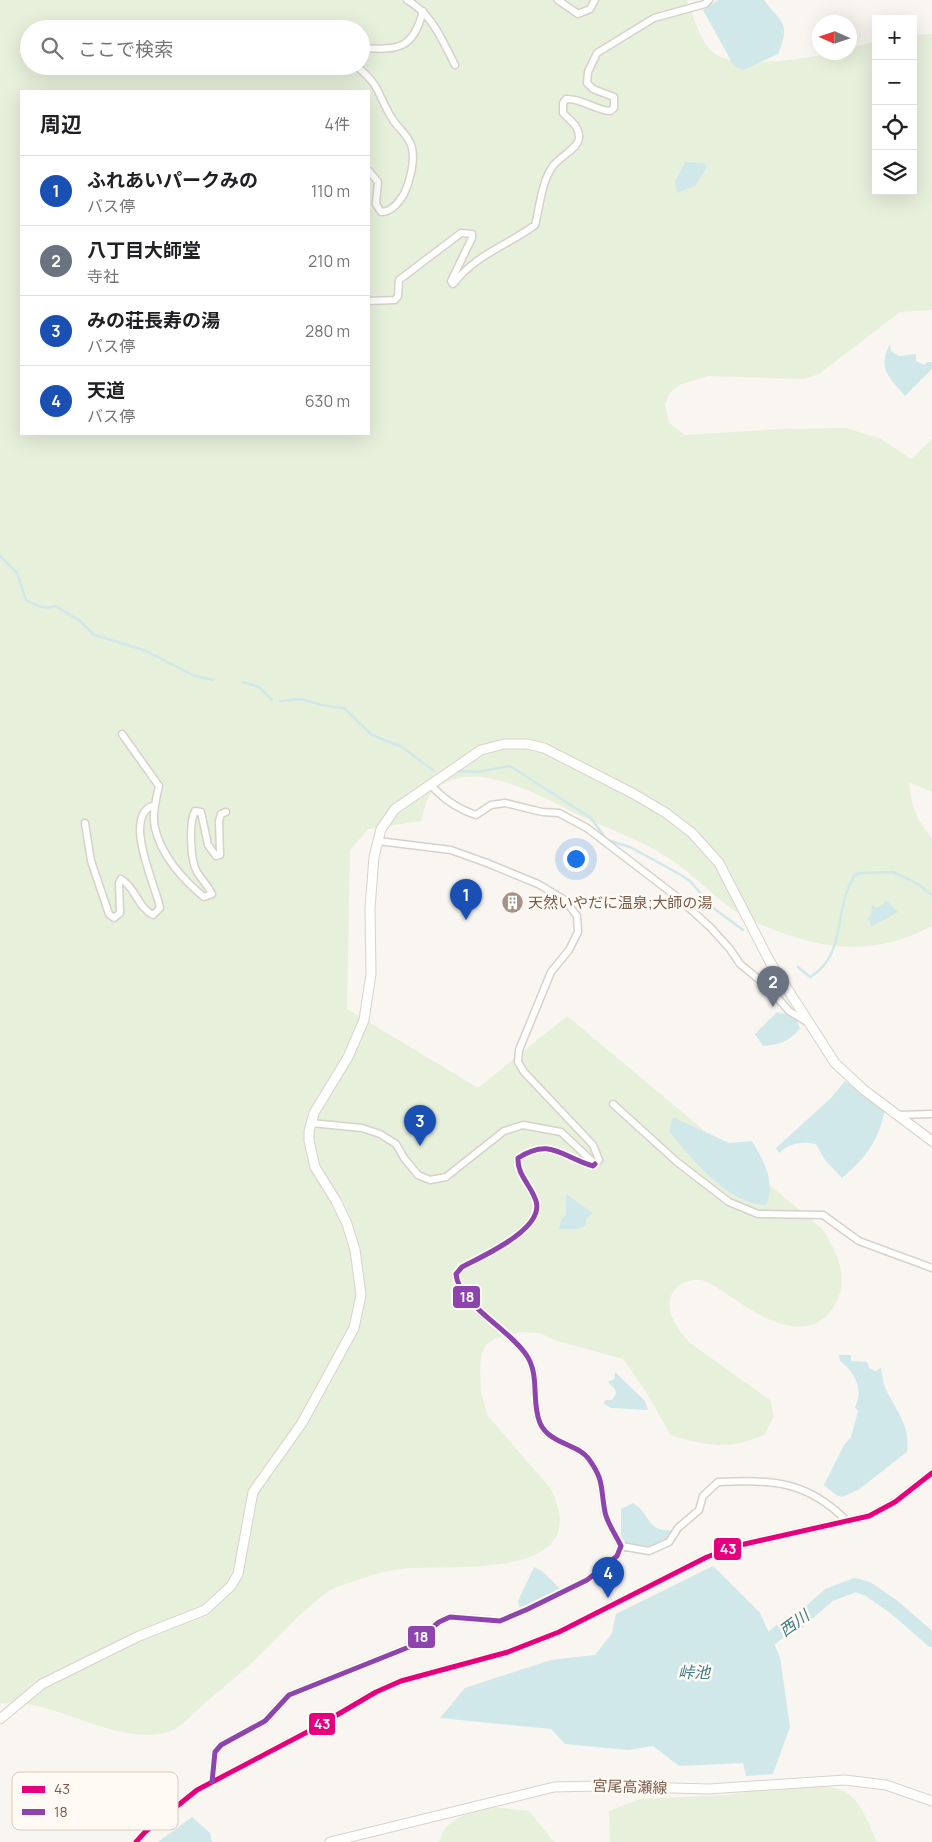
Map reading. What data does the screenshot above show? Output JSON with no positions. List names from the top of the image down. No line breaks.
{"streets":{"street":["宮尾高瀬線"]},"water":["西川","峠池"],"places":{"building":["天然いやだに温泉;大師の湯"]},"lines":["transit line 18","transit line 43"],"legend":["43","18"],"north":"left","page":{"map_buttons":["+","−"],"search":"ここで検索","heading":["周辺","4件"],"list":[{"mark":"1","name":"ふれあいパークみの","note":"バス停","value":"110 m"},{"mark":"2","name":"八丁目大師堂","note":"寺社","value":"210 m"},{"mark":"3","name":"みの荘長寿の湯","note":"バス停","value":"280 m"},{"mark":"4","name":"天道","note":"バス停","value":"630 m"}],"pins":["1","2","3","4"]}}
